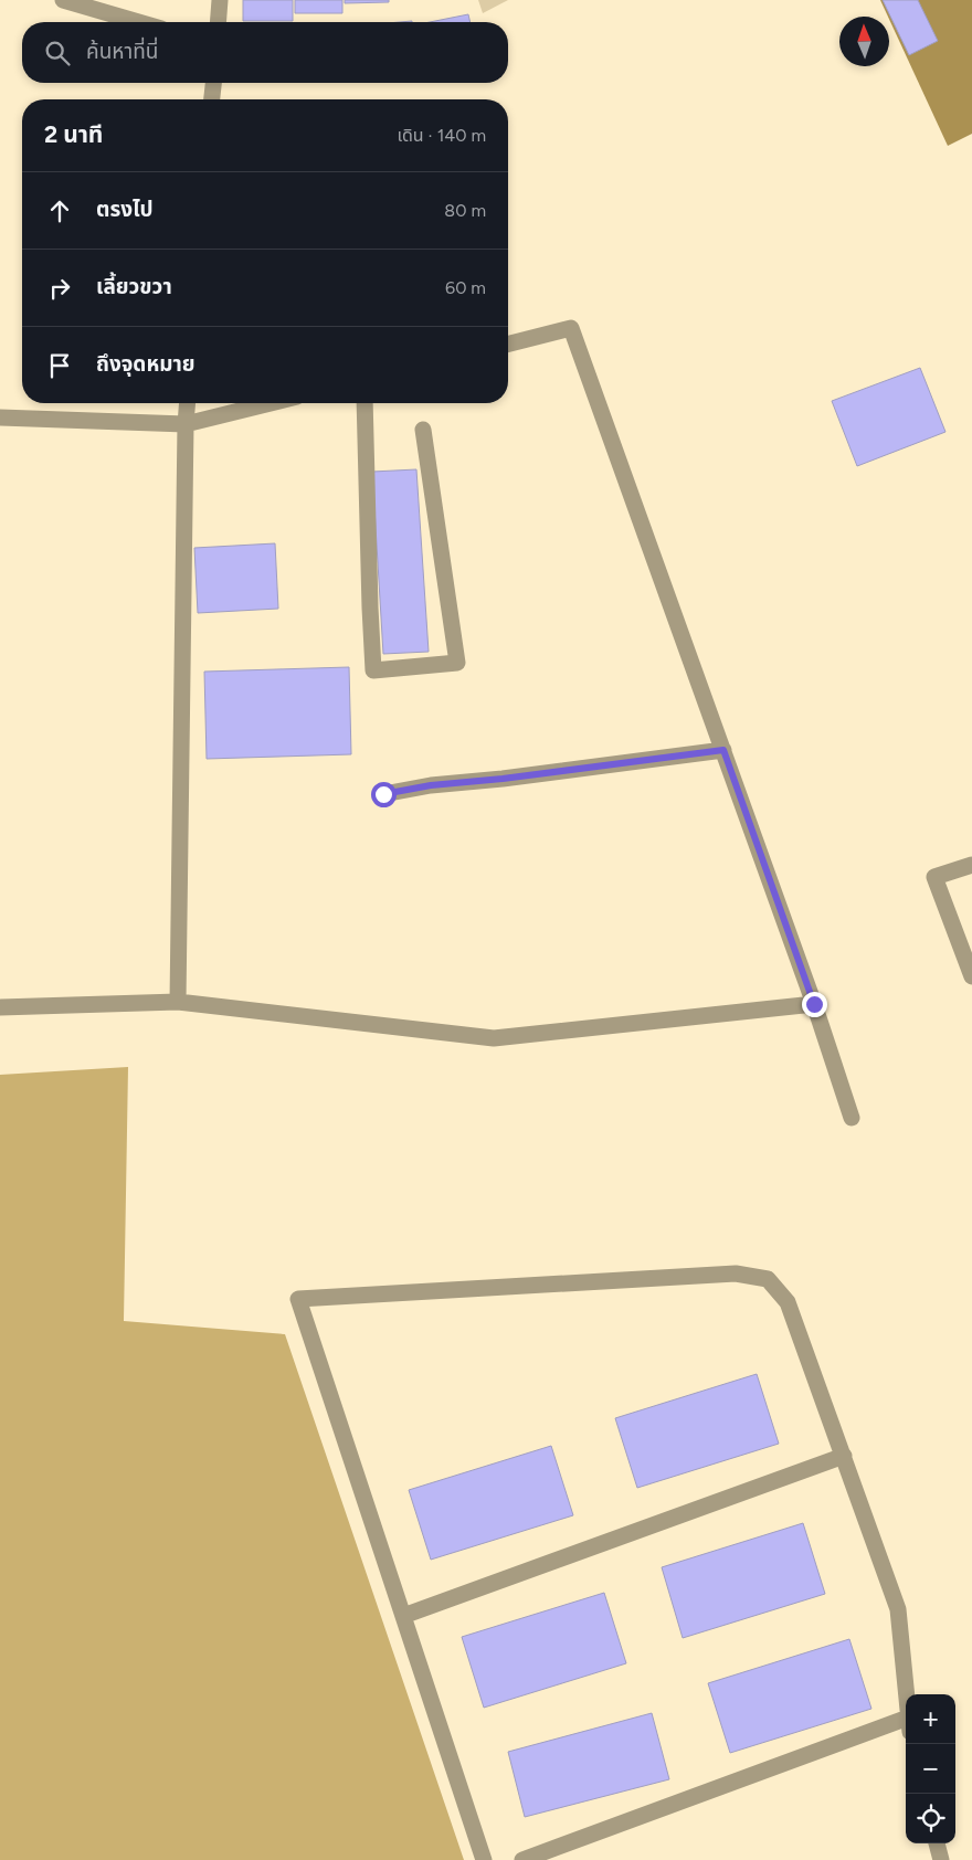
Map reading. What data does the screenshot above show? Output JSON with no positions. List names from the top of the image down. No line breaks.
{"north":"top","page":{"search":"ค้นหาที่นี่","heading":["2 นาที","เดิน · 140 m"],"list":[["ตรงไป","80 m"],["เลี้ยวขวา","60 m"],"ถึงจุดหมาย"],"map_buttons":["+","−"]}}
